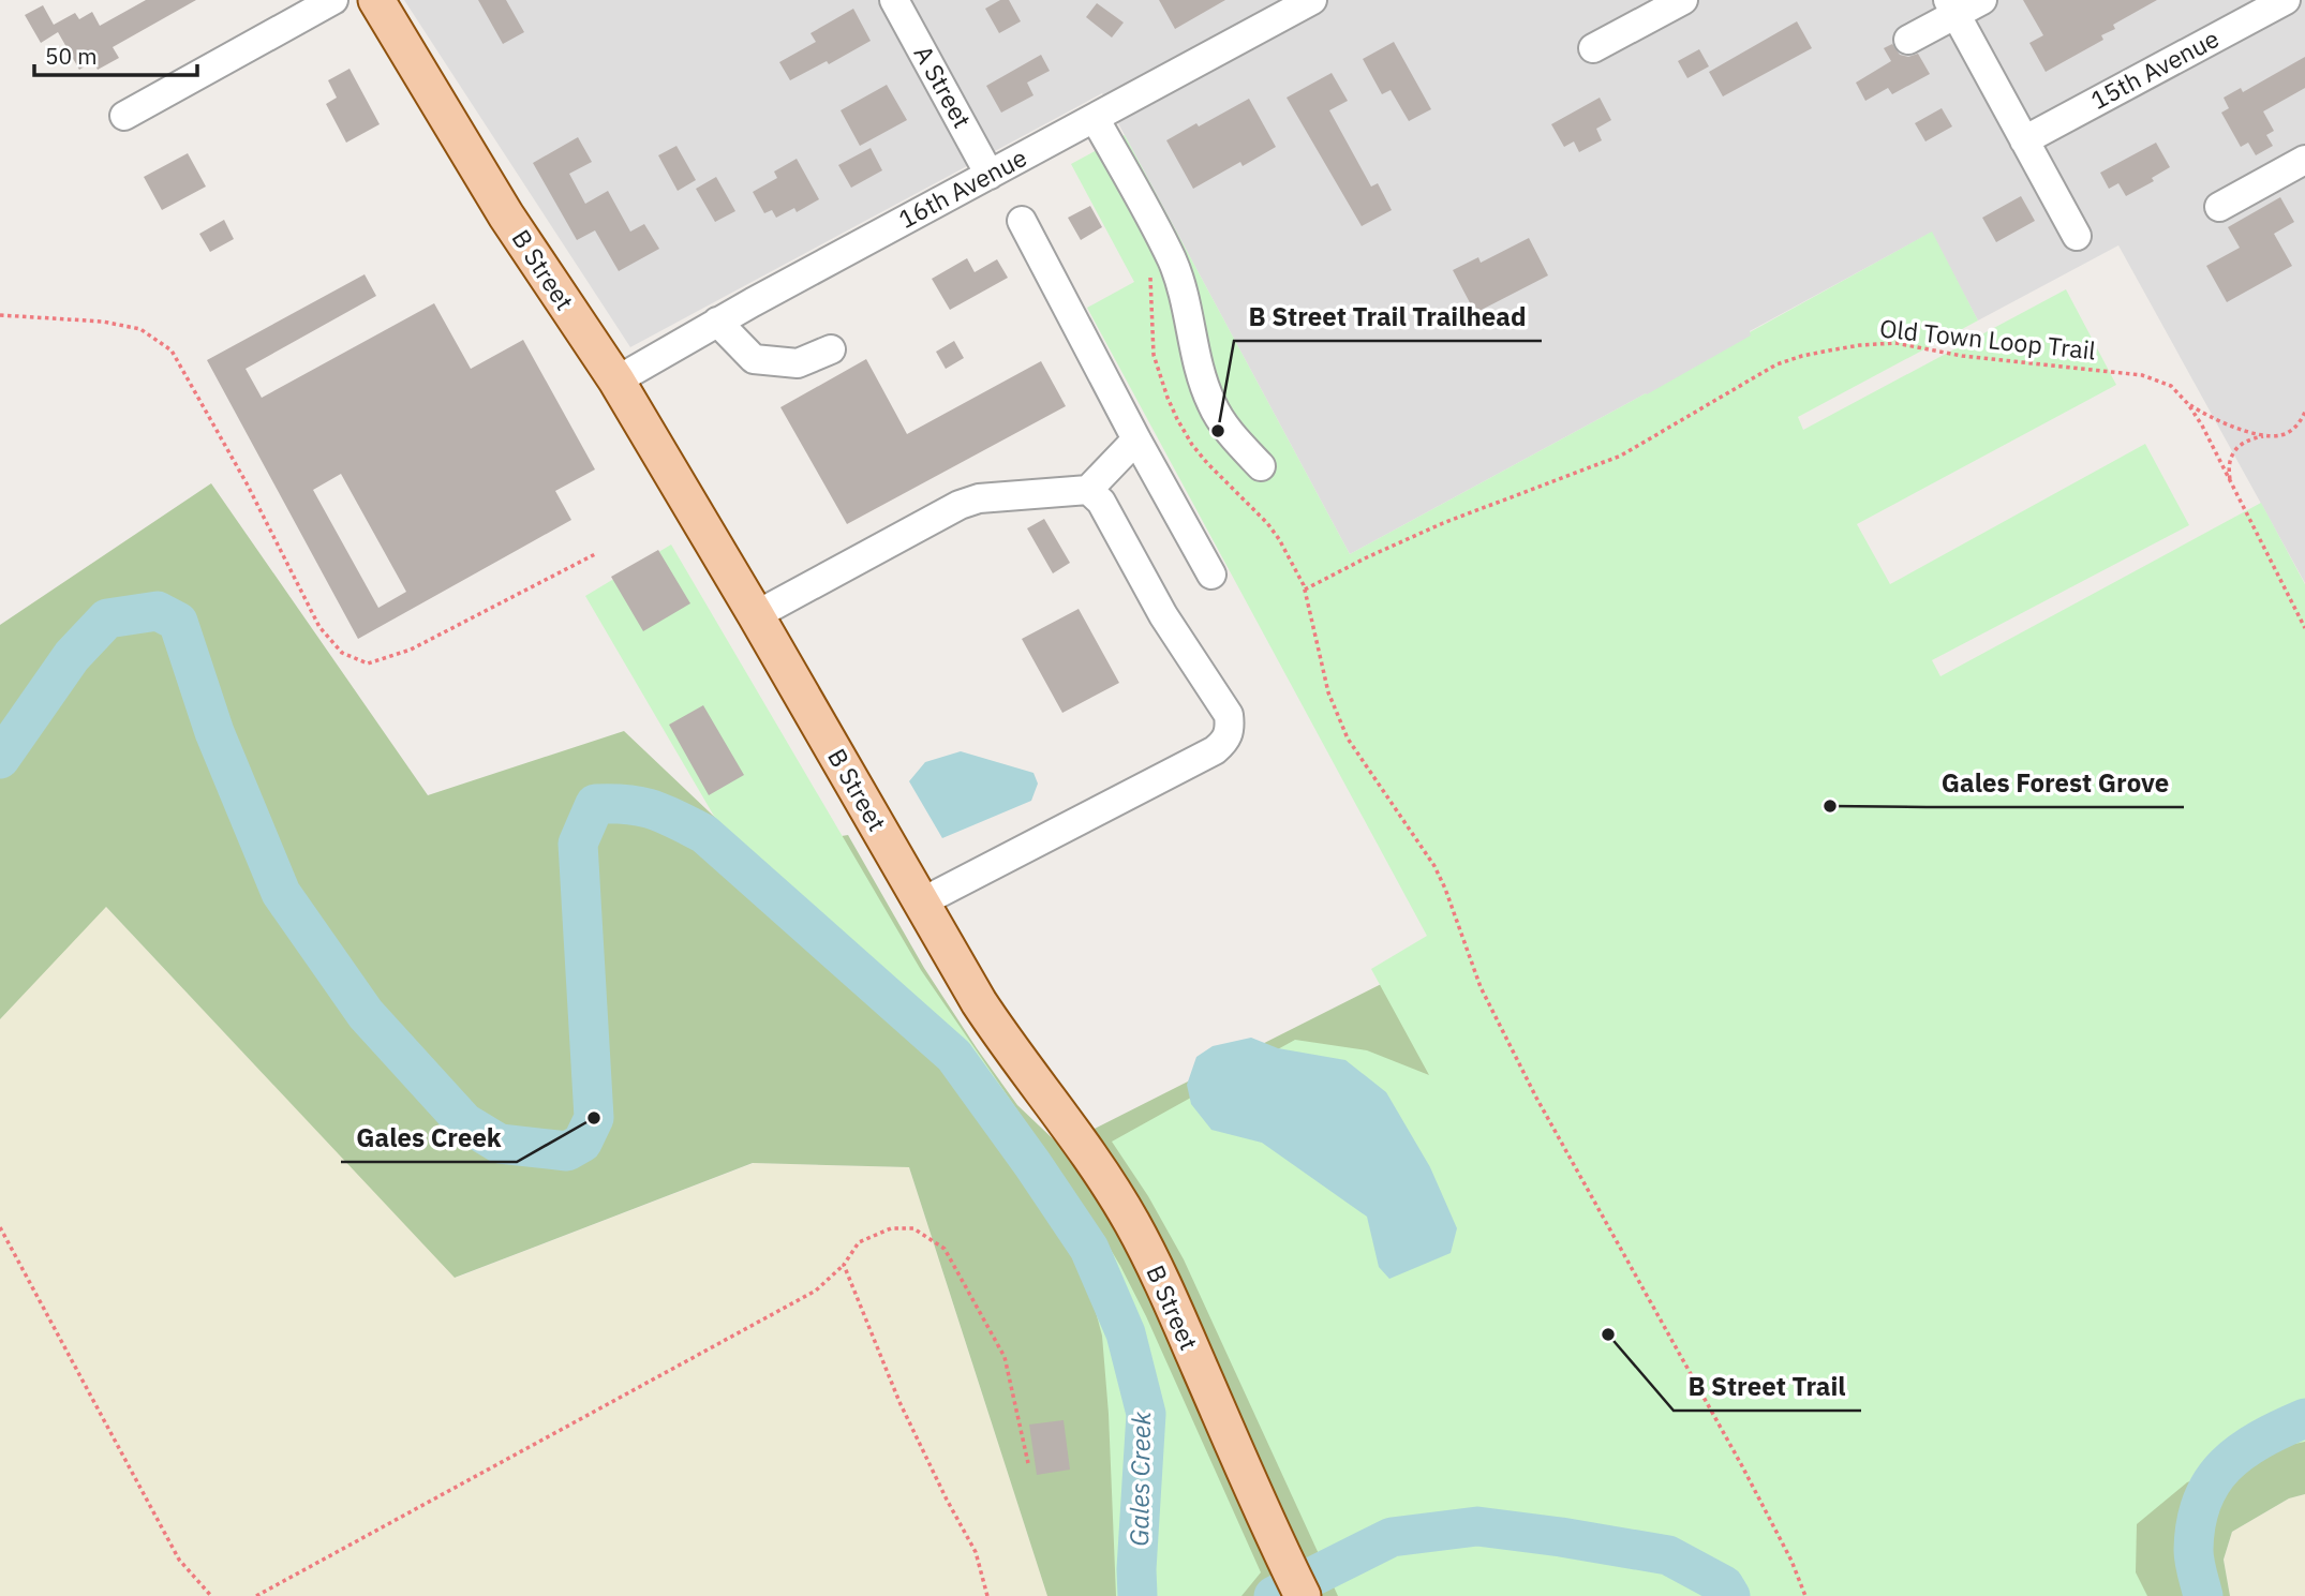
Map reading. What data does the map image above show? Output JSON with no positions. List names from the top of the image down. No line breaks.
{"streets":{"main road":["B Street"],"street":["15th Avenue","A Street","16th Avenue"],"path":["Old Town Loop Trail"]},"crossings":[["A Street","16th Avenue"],["16th Avenue","B Street"]],"water":["Gales Creek"],"places":["B Street Trail Trailhead","Gales Forest Grove","Gales Creek","B Street Trail"],"scale_bar":"50 m"}
